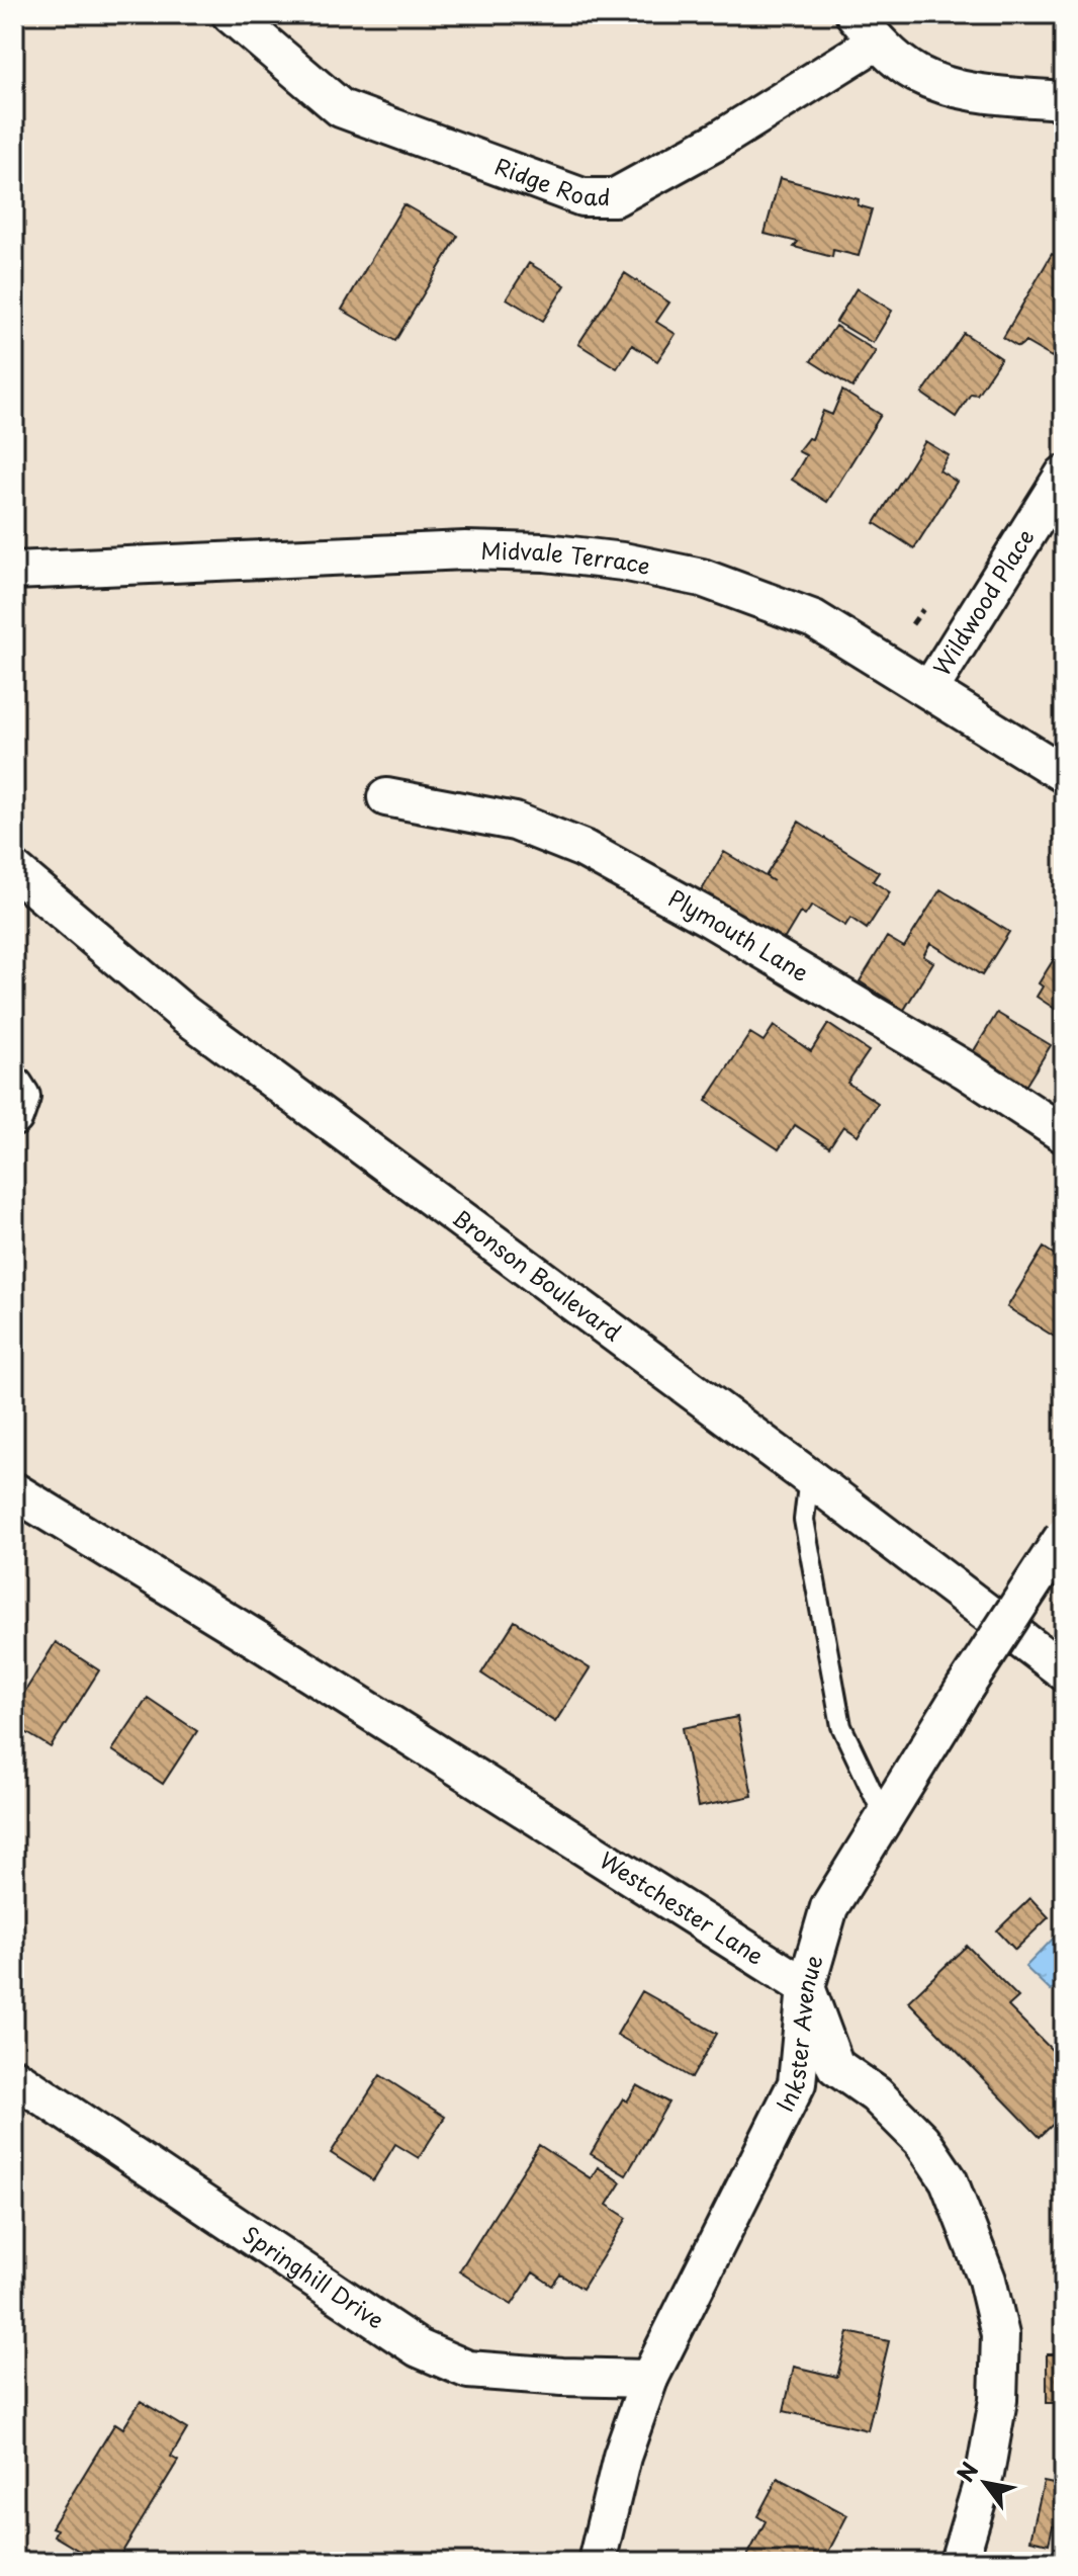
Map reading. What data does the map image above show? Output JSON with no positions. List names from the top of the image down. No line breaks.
{"streets":{"street":["Ridge Road","Midvale Terrace","Wildwood Place","Plymouth Lane","Bronson Boulevard","Westchester Lane","Inkster Avenue","Springhill Drive"]},"crossings":[["Midvale Terrace","Wildwood Place"],["Westchester Lane","Inkster Avenue"],["Inkster Avenue","Springhill Drive"]],"north":"top left"}
